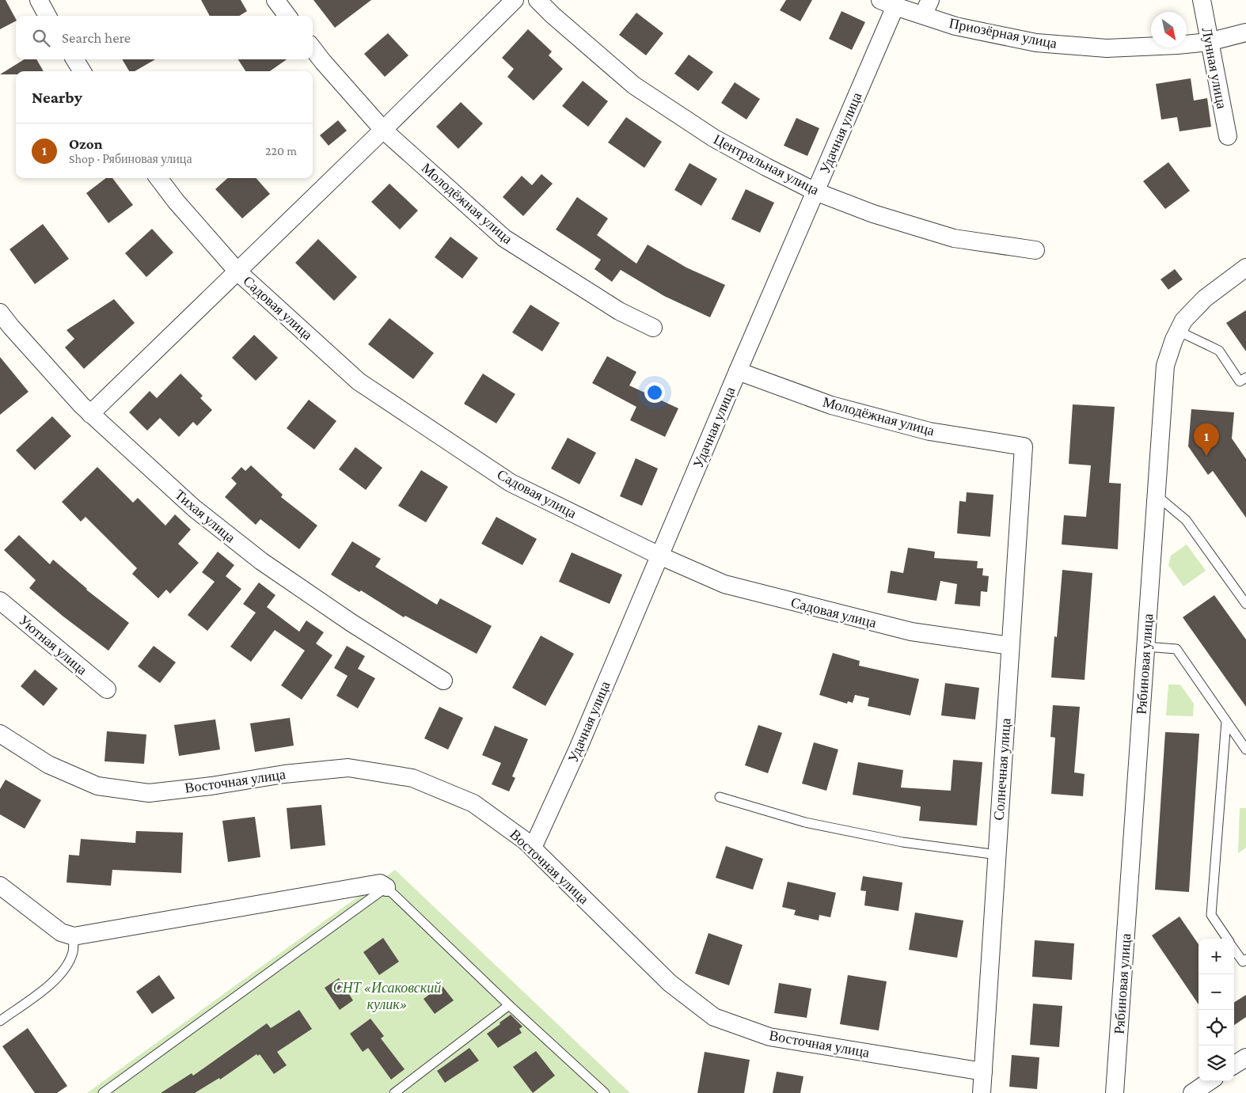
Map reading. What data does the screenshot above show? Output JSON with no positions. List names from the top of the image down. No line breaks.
{"streets":{"street":["Приозёрная улица","Лунная улица","Удачная улица","Центральная улица","Молодёжная улица","Садовая улица","Тихая улица","Уютная улица","Рябиновая улица","Солнечная улица","Восточная улица"]},"crossings":[["Приозёрная улица","Лунная улица"],["Приозёрная улица","Удачная улица"],["Удачная улица","Центральная улица"],["Удачная улица","Молодёжная улица"],["Удачная улица","Садовая улица"],["Удачная улица","Восточная улица"],["Молодёжная улица","Солнечная улица"],["Садовая улица","Солнечная улица"],["Солнечная улица","Восточная улица"]],"parks":["СНТ «Исаковский кулик»"],"north":"bottom right","page":{"search":"Search here","heading":"Nearby","list":[{"mark":"1","name":"Ozon","note":"Shop · Рябиновая улица","value":"220 m"}],"pins":"1","map_buttons":["+","−"]}}
